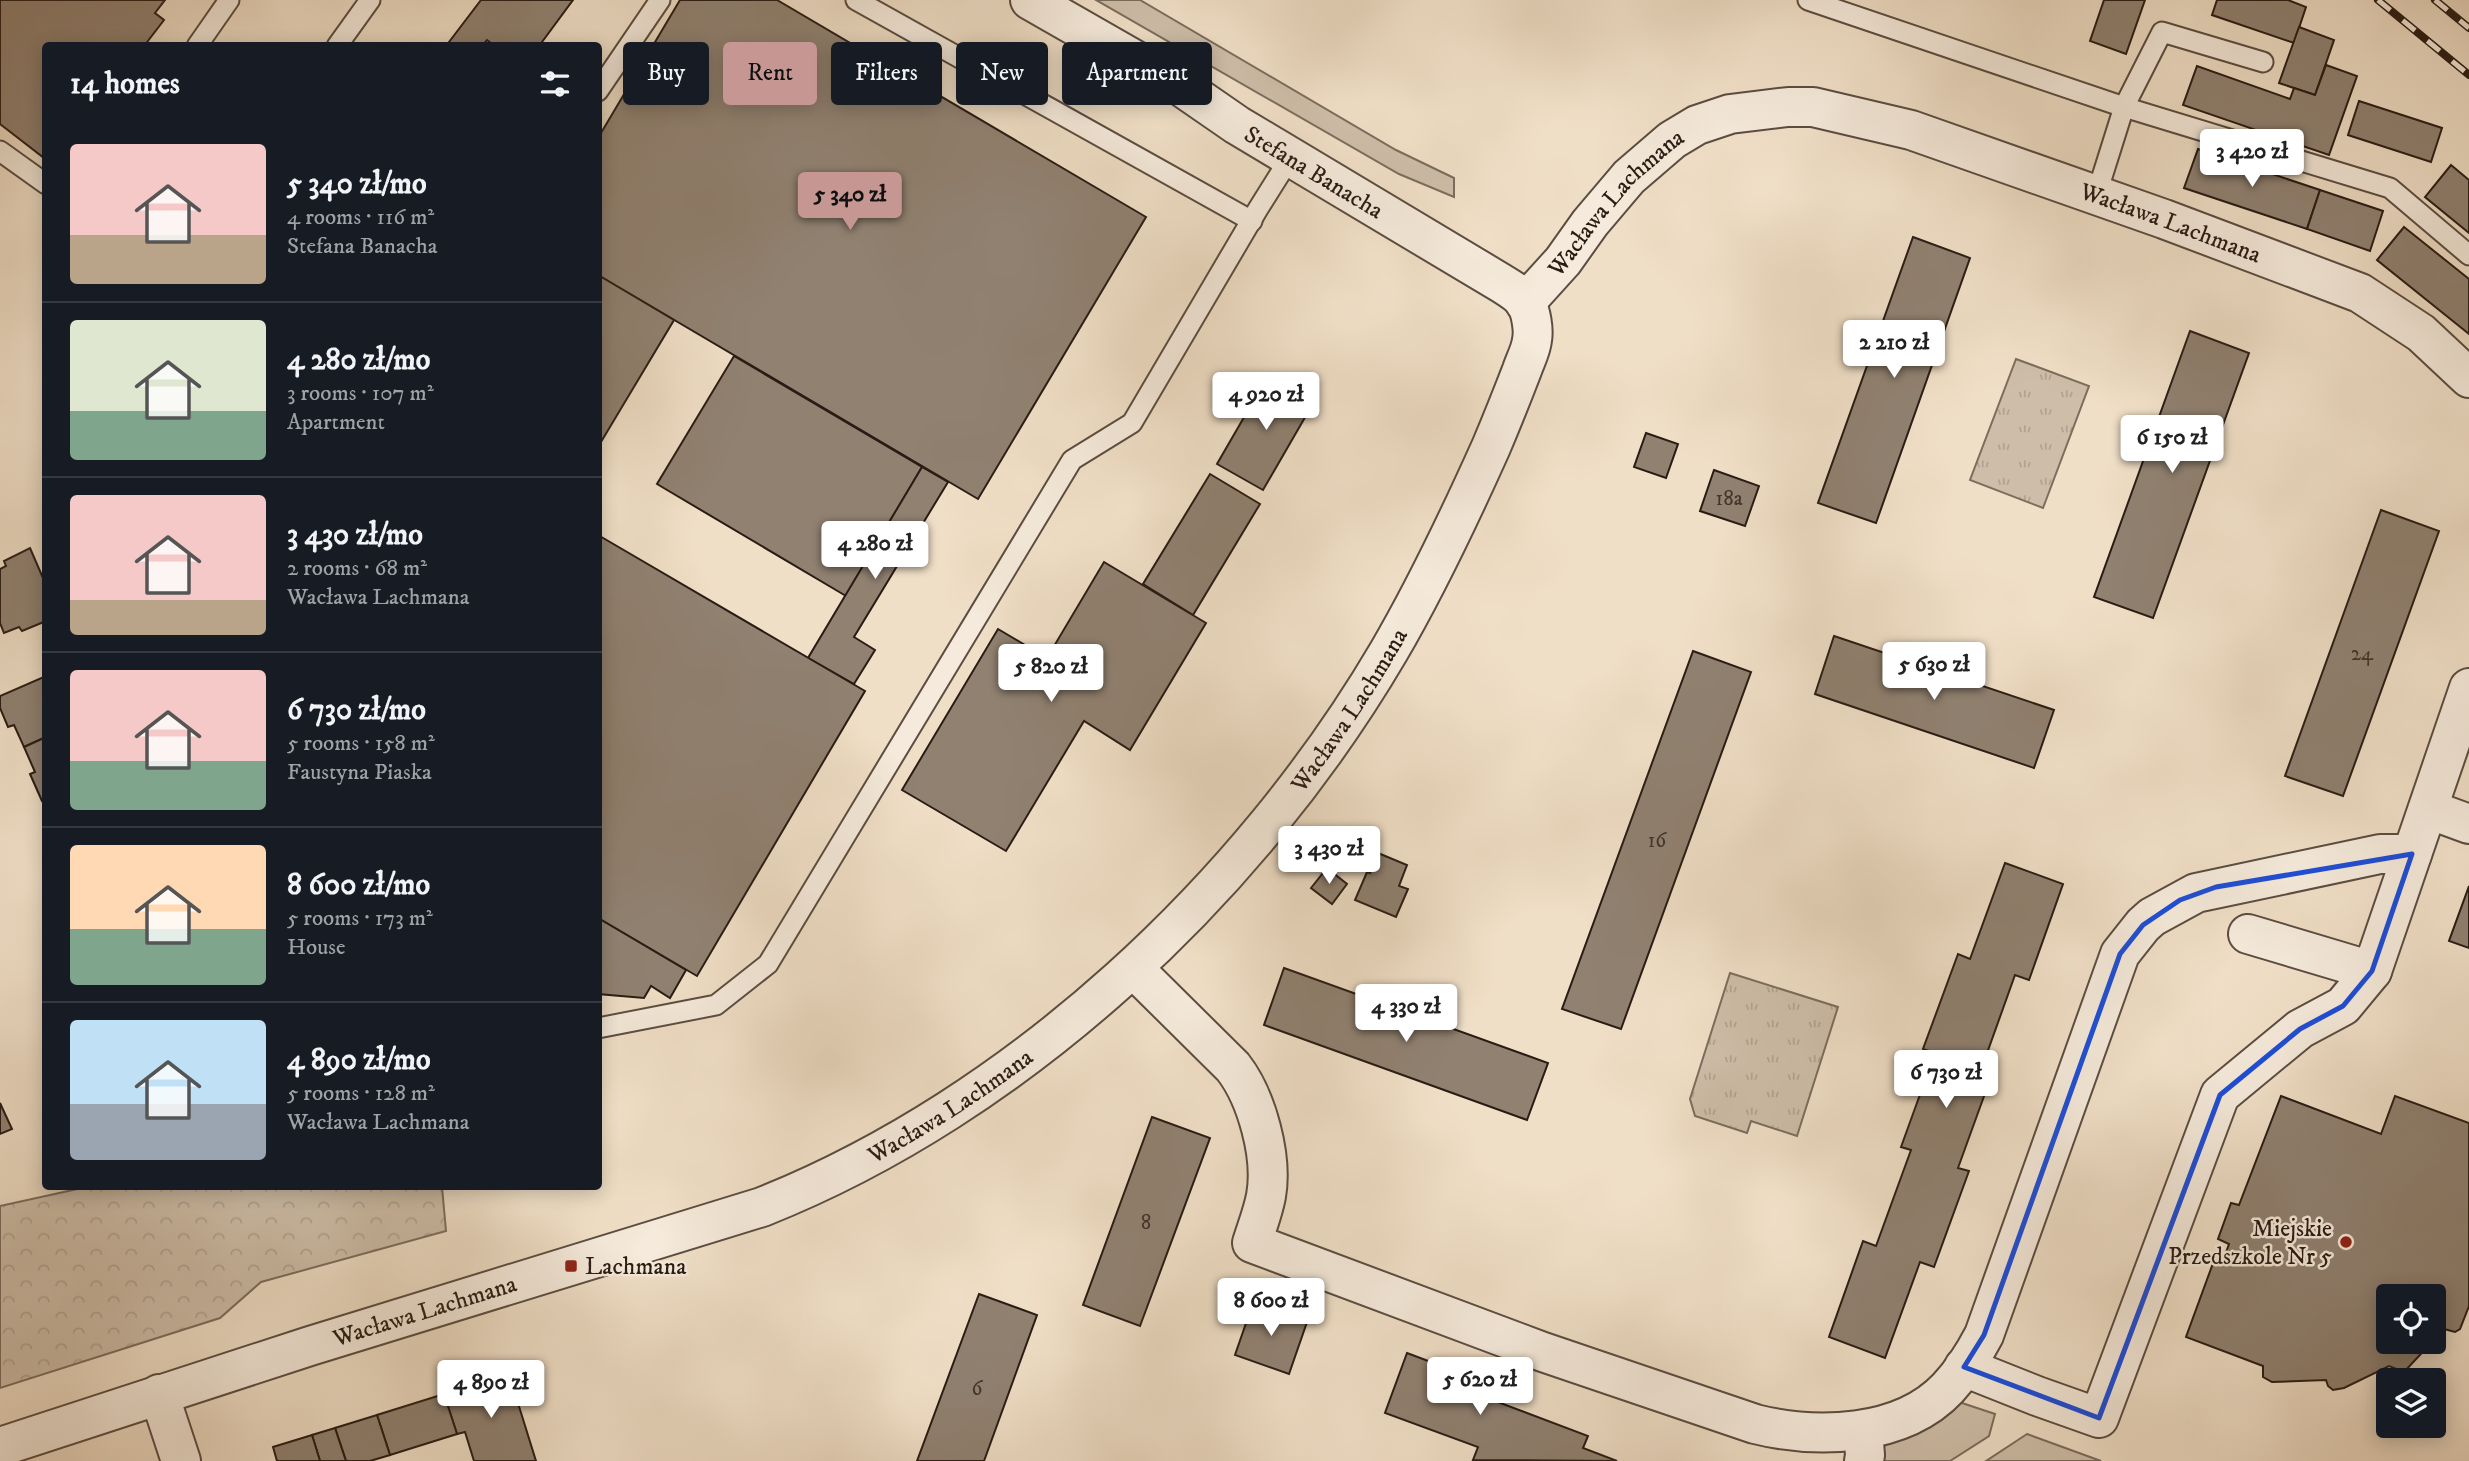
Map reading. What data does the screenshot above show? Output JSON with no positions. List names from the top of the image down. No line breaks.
{"streets":{"street":["Stefana Banacha","Wacława Lachmana"]},"crossings":[["Stefana Banacha","Wacława Lachmana"]],"places":{"other":["Miejskie Przedszkole Nr 5"],"transit":["Lachmana"]},"house_numbers":["18a","24","16","8","6"],"page":{"chip":["Buy","Rent","Filters","New","Apartment"],"heading":"14 homes","list":[{"name":"5 340 zł/mo","note":"4 rooms · 116 m² · Stefana Banacha"},{"name":"4 280 zł/mo","note":"3 rooms · 107 m² · Apartment"},{"name":"3 430 zł/mo","note":"2 rooms · 68 m² · Wacława Lachmana"},{"name":"6 730 zł/mo","note":"5 rooms · 158 m² · Faustyna Piaska"},{"name":"8 600 zł/mo","note":"5 rooms · 173 m² · House"},{"name":"4 890 zł/mo","note":"5 rooms · 128 m² · Wacława Lachmana"}],"price":["3 420 zł","5 340 zł","2 210 zł","4 920 zł","6 150 zł","4 280 zł","5 630 zł","5 820 zł","3 430 zł","4 330 zł","6 730 zł","8 600 zł","5 620 zł","4 890 zł"]}}
